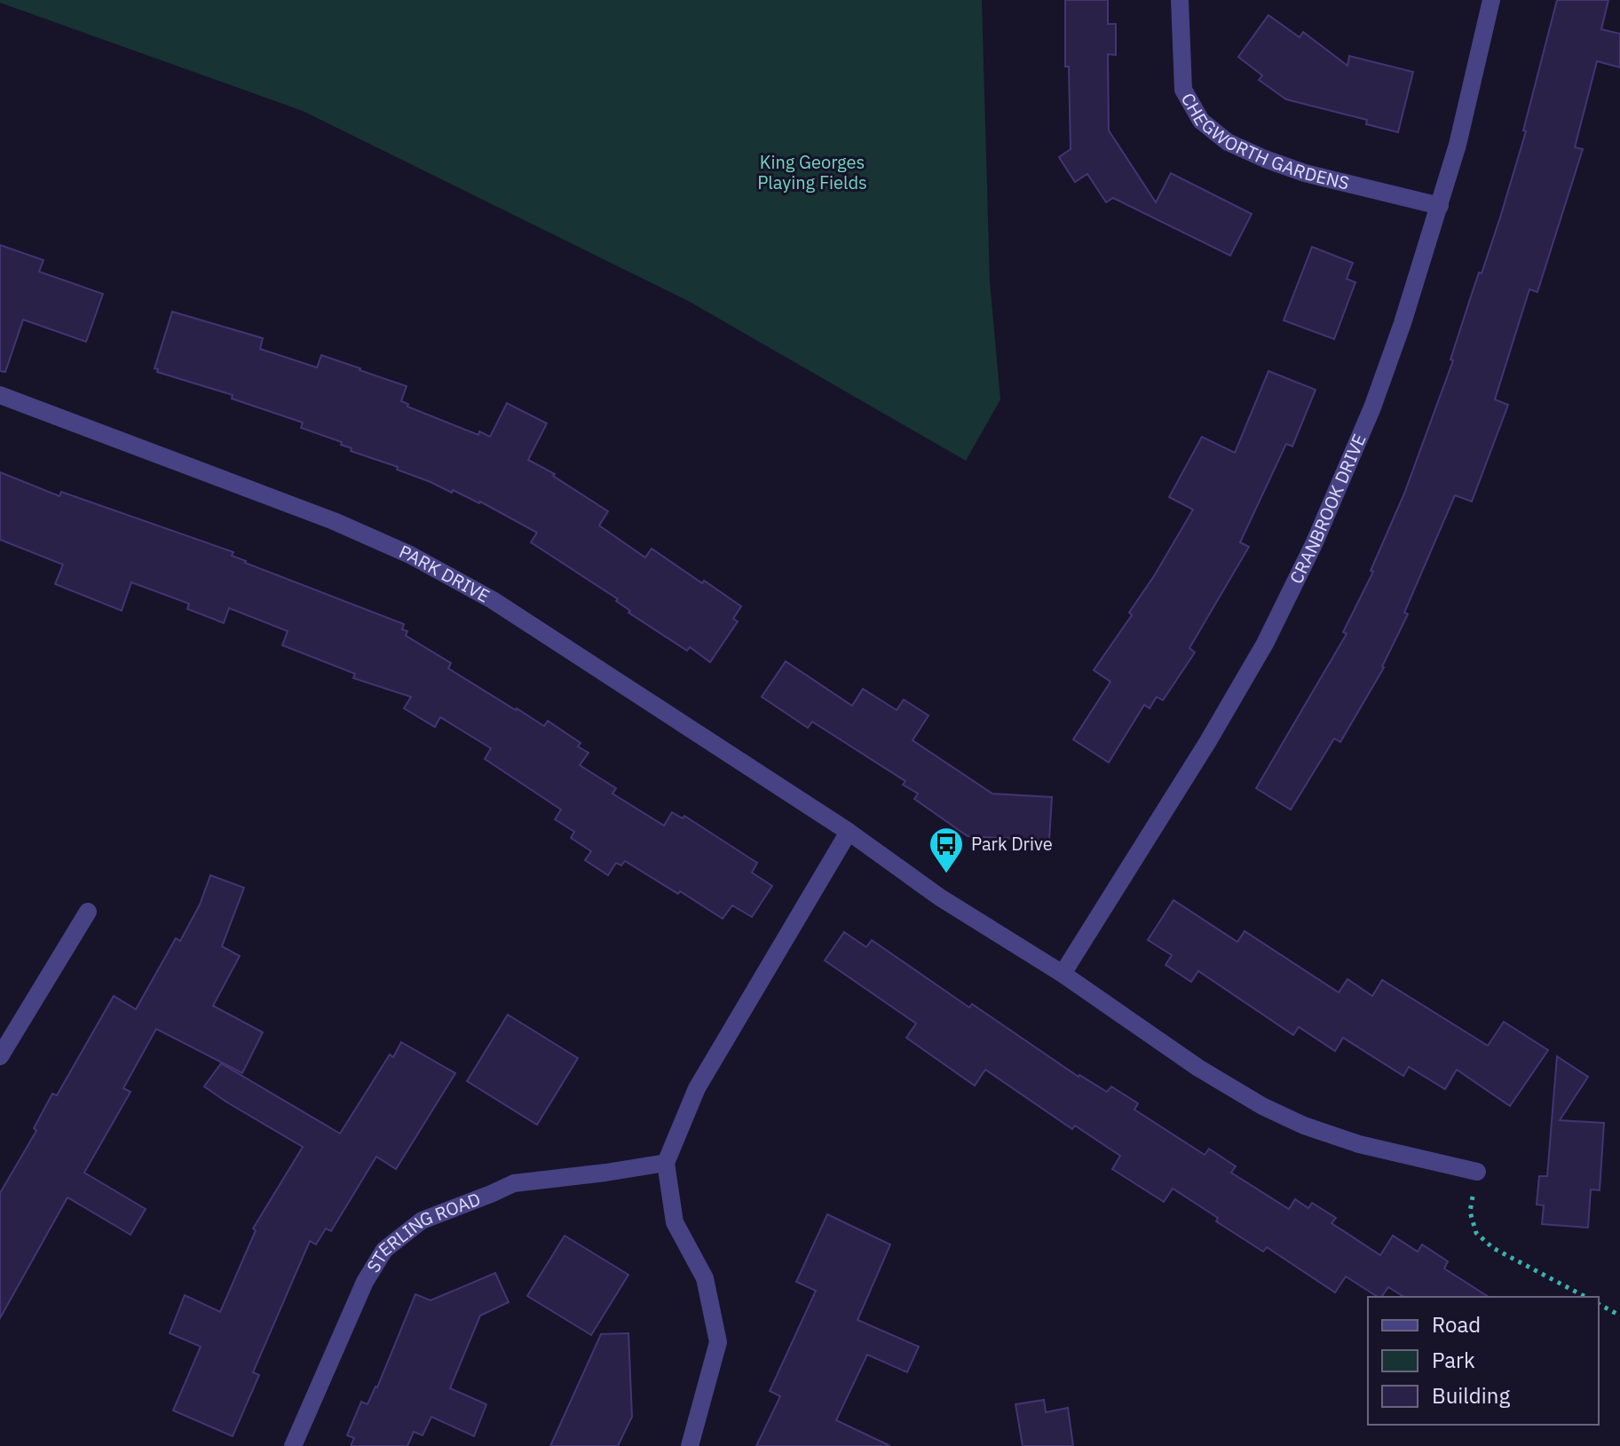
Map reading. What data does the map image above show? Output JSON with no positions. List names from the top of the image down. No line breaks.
{"streets":{"street":["CHEGWORTH GARDENS","CRANBROOK DRIVE","PARK DRIVE","STERLING ROAD"]},"crossings":[["CHEGWORTH GARDENS","CRANBROOK DRIVE"],["CRANBROOK DRIVE","PARK DRIVE"]],"parks":["King Georges Playing Fields"],"places":{"bus stop":["Park Drive"]},"legend":["Road","Park","Building"]}
